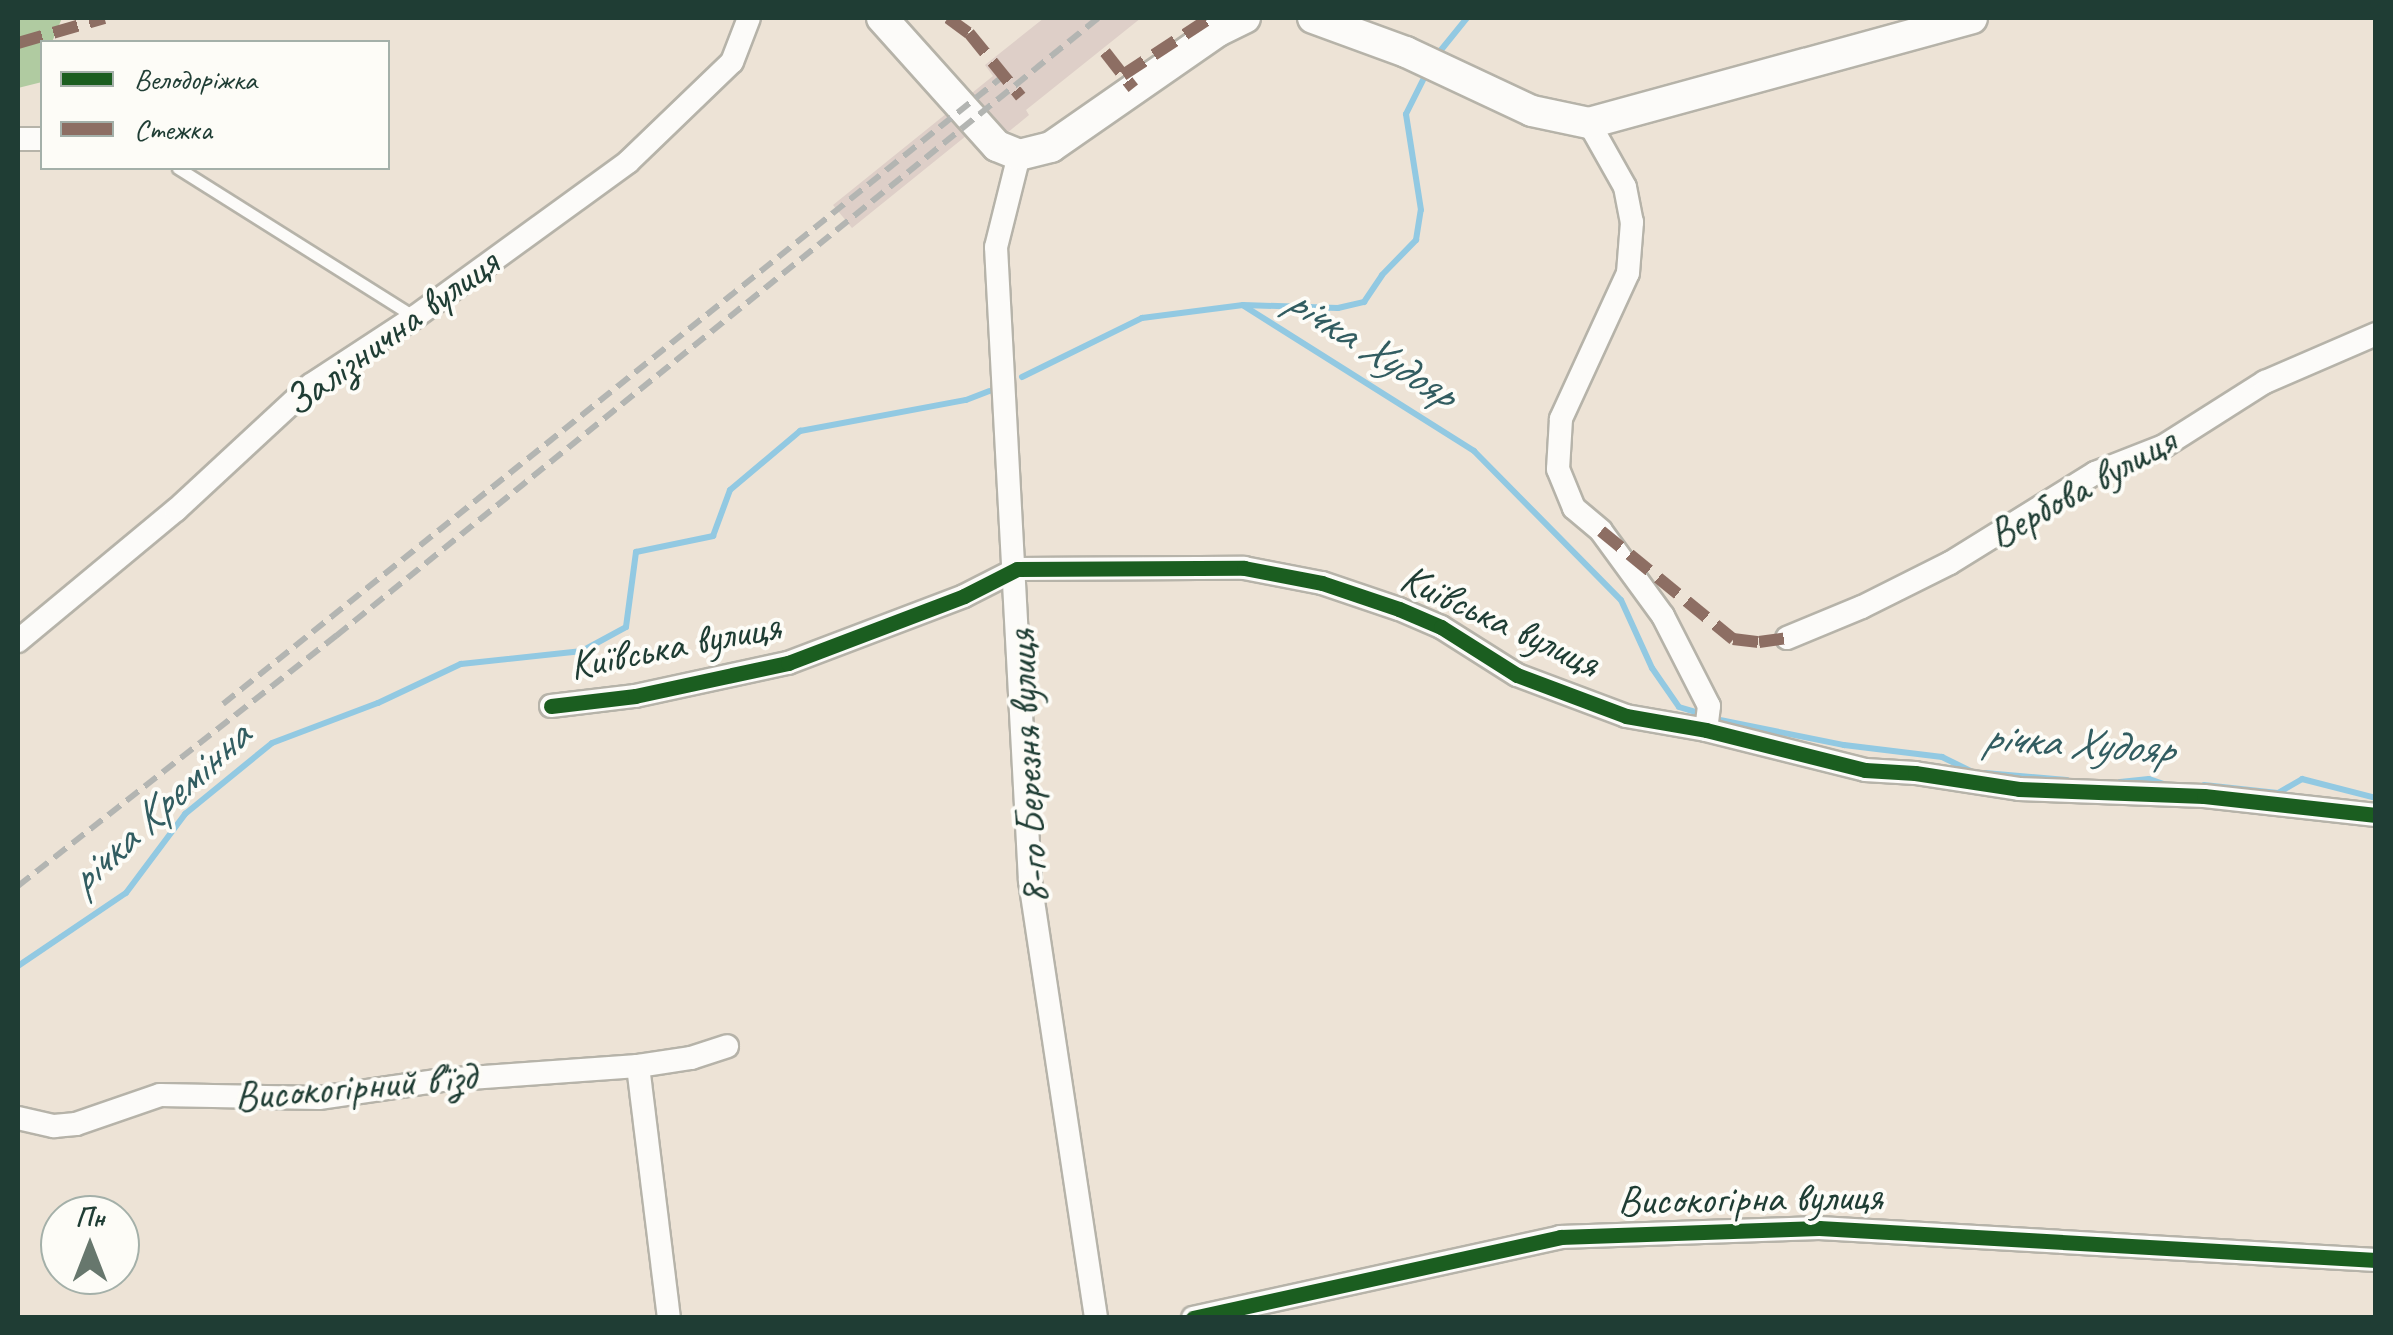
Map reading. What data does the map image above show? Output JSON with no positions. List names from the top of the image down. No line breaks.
{"streets":{"street":["Залізнична вулиця","Вербова вулиця","Київська вулиця","8-го Березня вулиця","Високогірний в'їзд","Високогірна вулиця"]},"crossings":[["Київська вулиця","8-го Березня вулиця"]],"water":["річка Худояр","річка Кремінна"],"legend":["Велодоріжка","Стежка"],"north":"top"}
